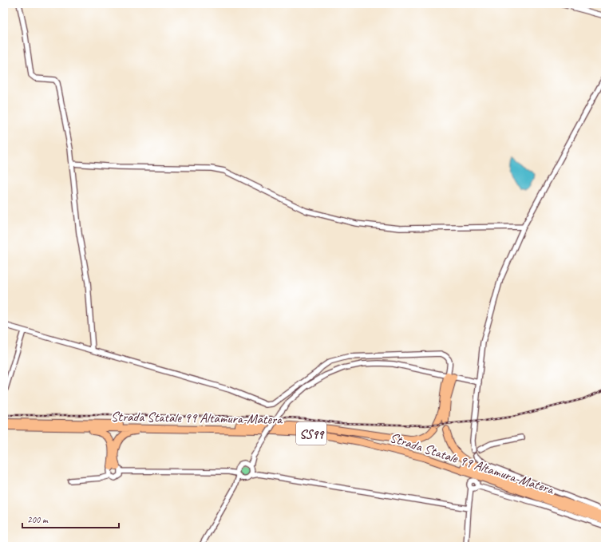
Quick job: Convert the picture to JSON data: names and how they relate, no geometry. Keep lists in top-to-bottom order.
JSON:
{
  "streets": {
    "highway": ["Strada Statale 99 Altamura-Matera", "SS99"]
  },
  "scale_bar": "200 m"
}
